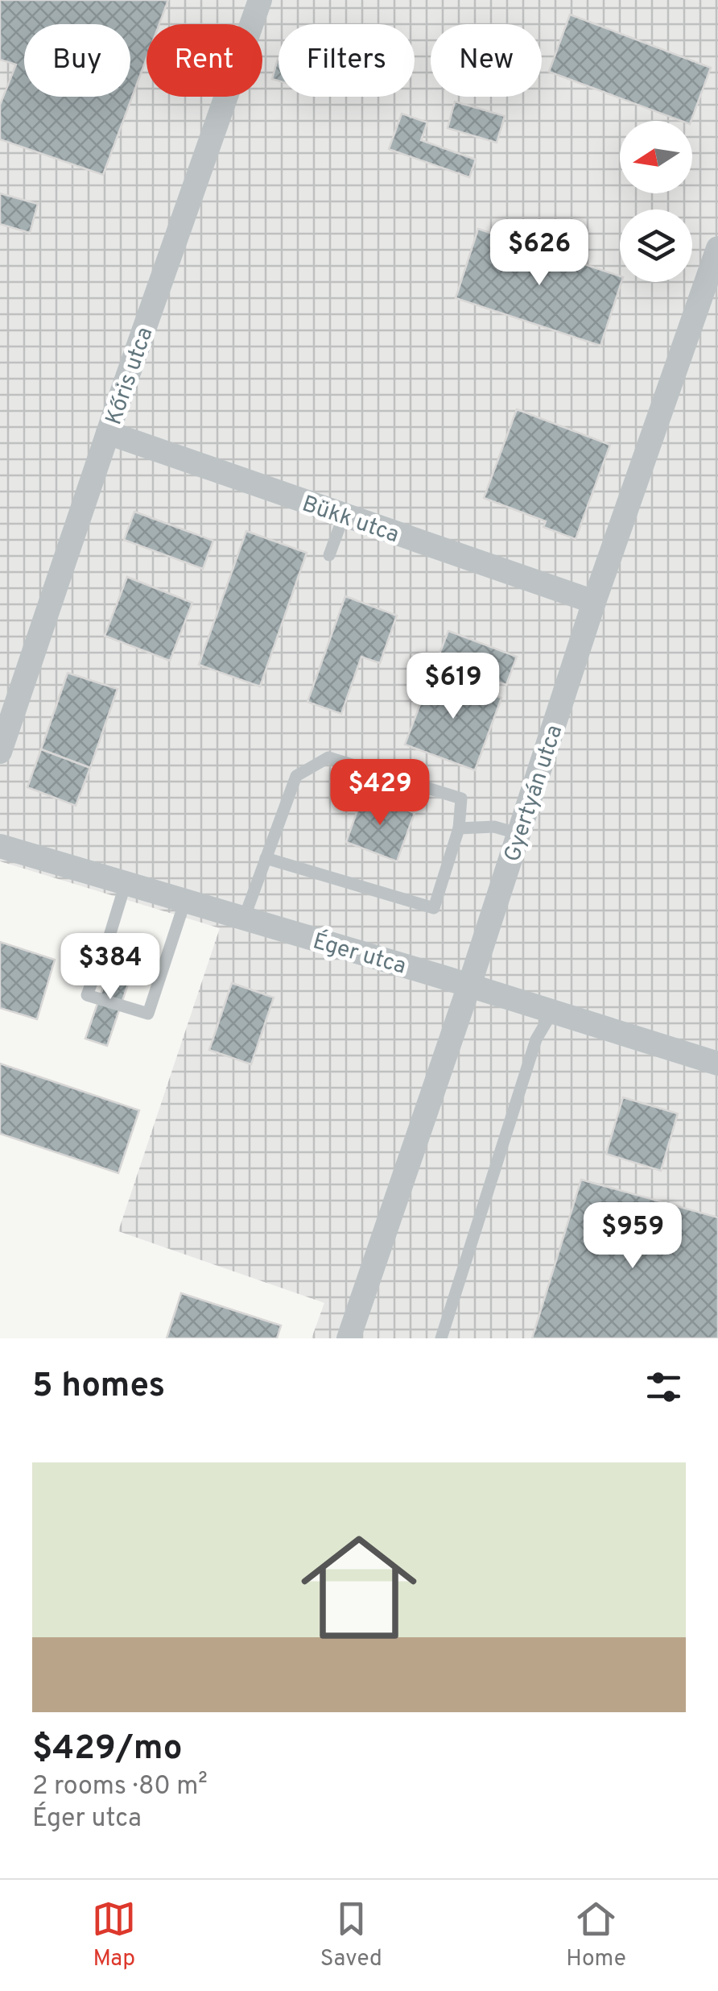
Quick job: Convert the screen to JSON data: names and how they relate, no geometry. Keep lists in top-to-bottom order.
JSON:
{
  "streets": {
    "street": [
      "Kőris utca",
      "Bükk utca",
      "Gyertyán utca",
      "Éger utca"
    ]
  },
  "crossings": [
    ["Kőris utca", "Bükk utca"],
    ["Bükk utca", "Gyertyán utca"],
    ["Gyertyán utca", "Éger utca"]
  ],
  "north": "left",
  "page": {
    "chip": [
      "Buy",
      "Rent",
      "Filters",
      "New"
    ],
    "price": [
      "$626",
      "$619",
      "$429",
      "$384",
      "$959"
    ],
    "heading": "5 homes",
    "list": [
      {
        "name": "$429/mo",
        "note": "2 rooms · 80 m² · Éger utca"
      }
    ],
    "tabs": ["Map", "Saved", "Home"]
  }
}
